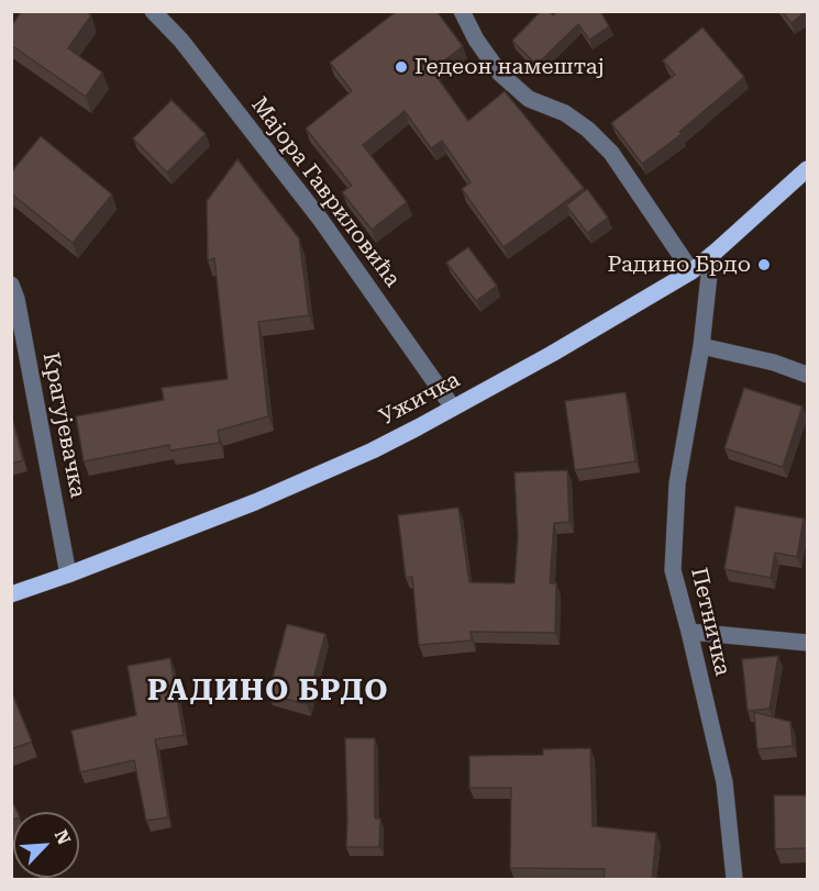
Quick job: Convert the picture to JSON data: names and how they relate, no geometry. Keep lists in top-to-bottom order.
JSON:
{
  "streets": {
    "main road": ["Ужичка"],
    "street": ["Мајора Гавриловића", "Крагујевачка", "Петничка"]
  },
  "crossings": [
    ["Мајора Гавриловића", "Ужичка"],
    ["Ужичка", "Крагујевачка"],
    ["Ужичка", "Петничка"]
  ],
  "districts": ["РАДИНО БРДО"],
  "places": ["Гедеон намештај", "Радино Брдо"],
  "north": "top right"
}
